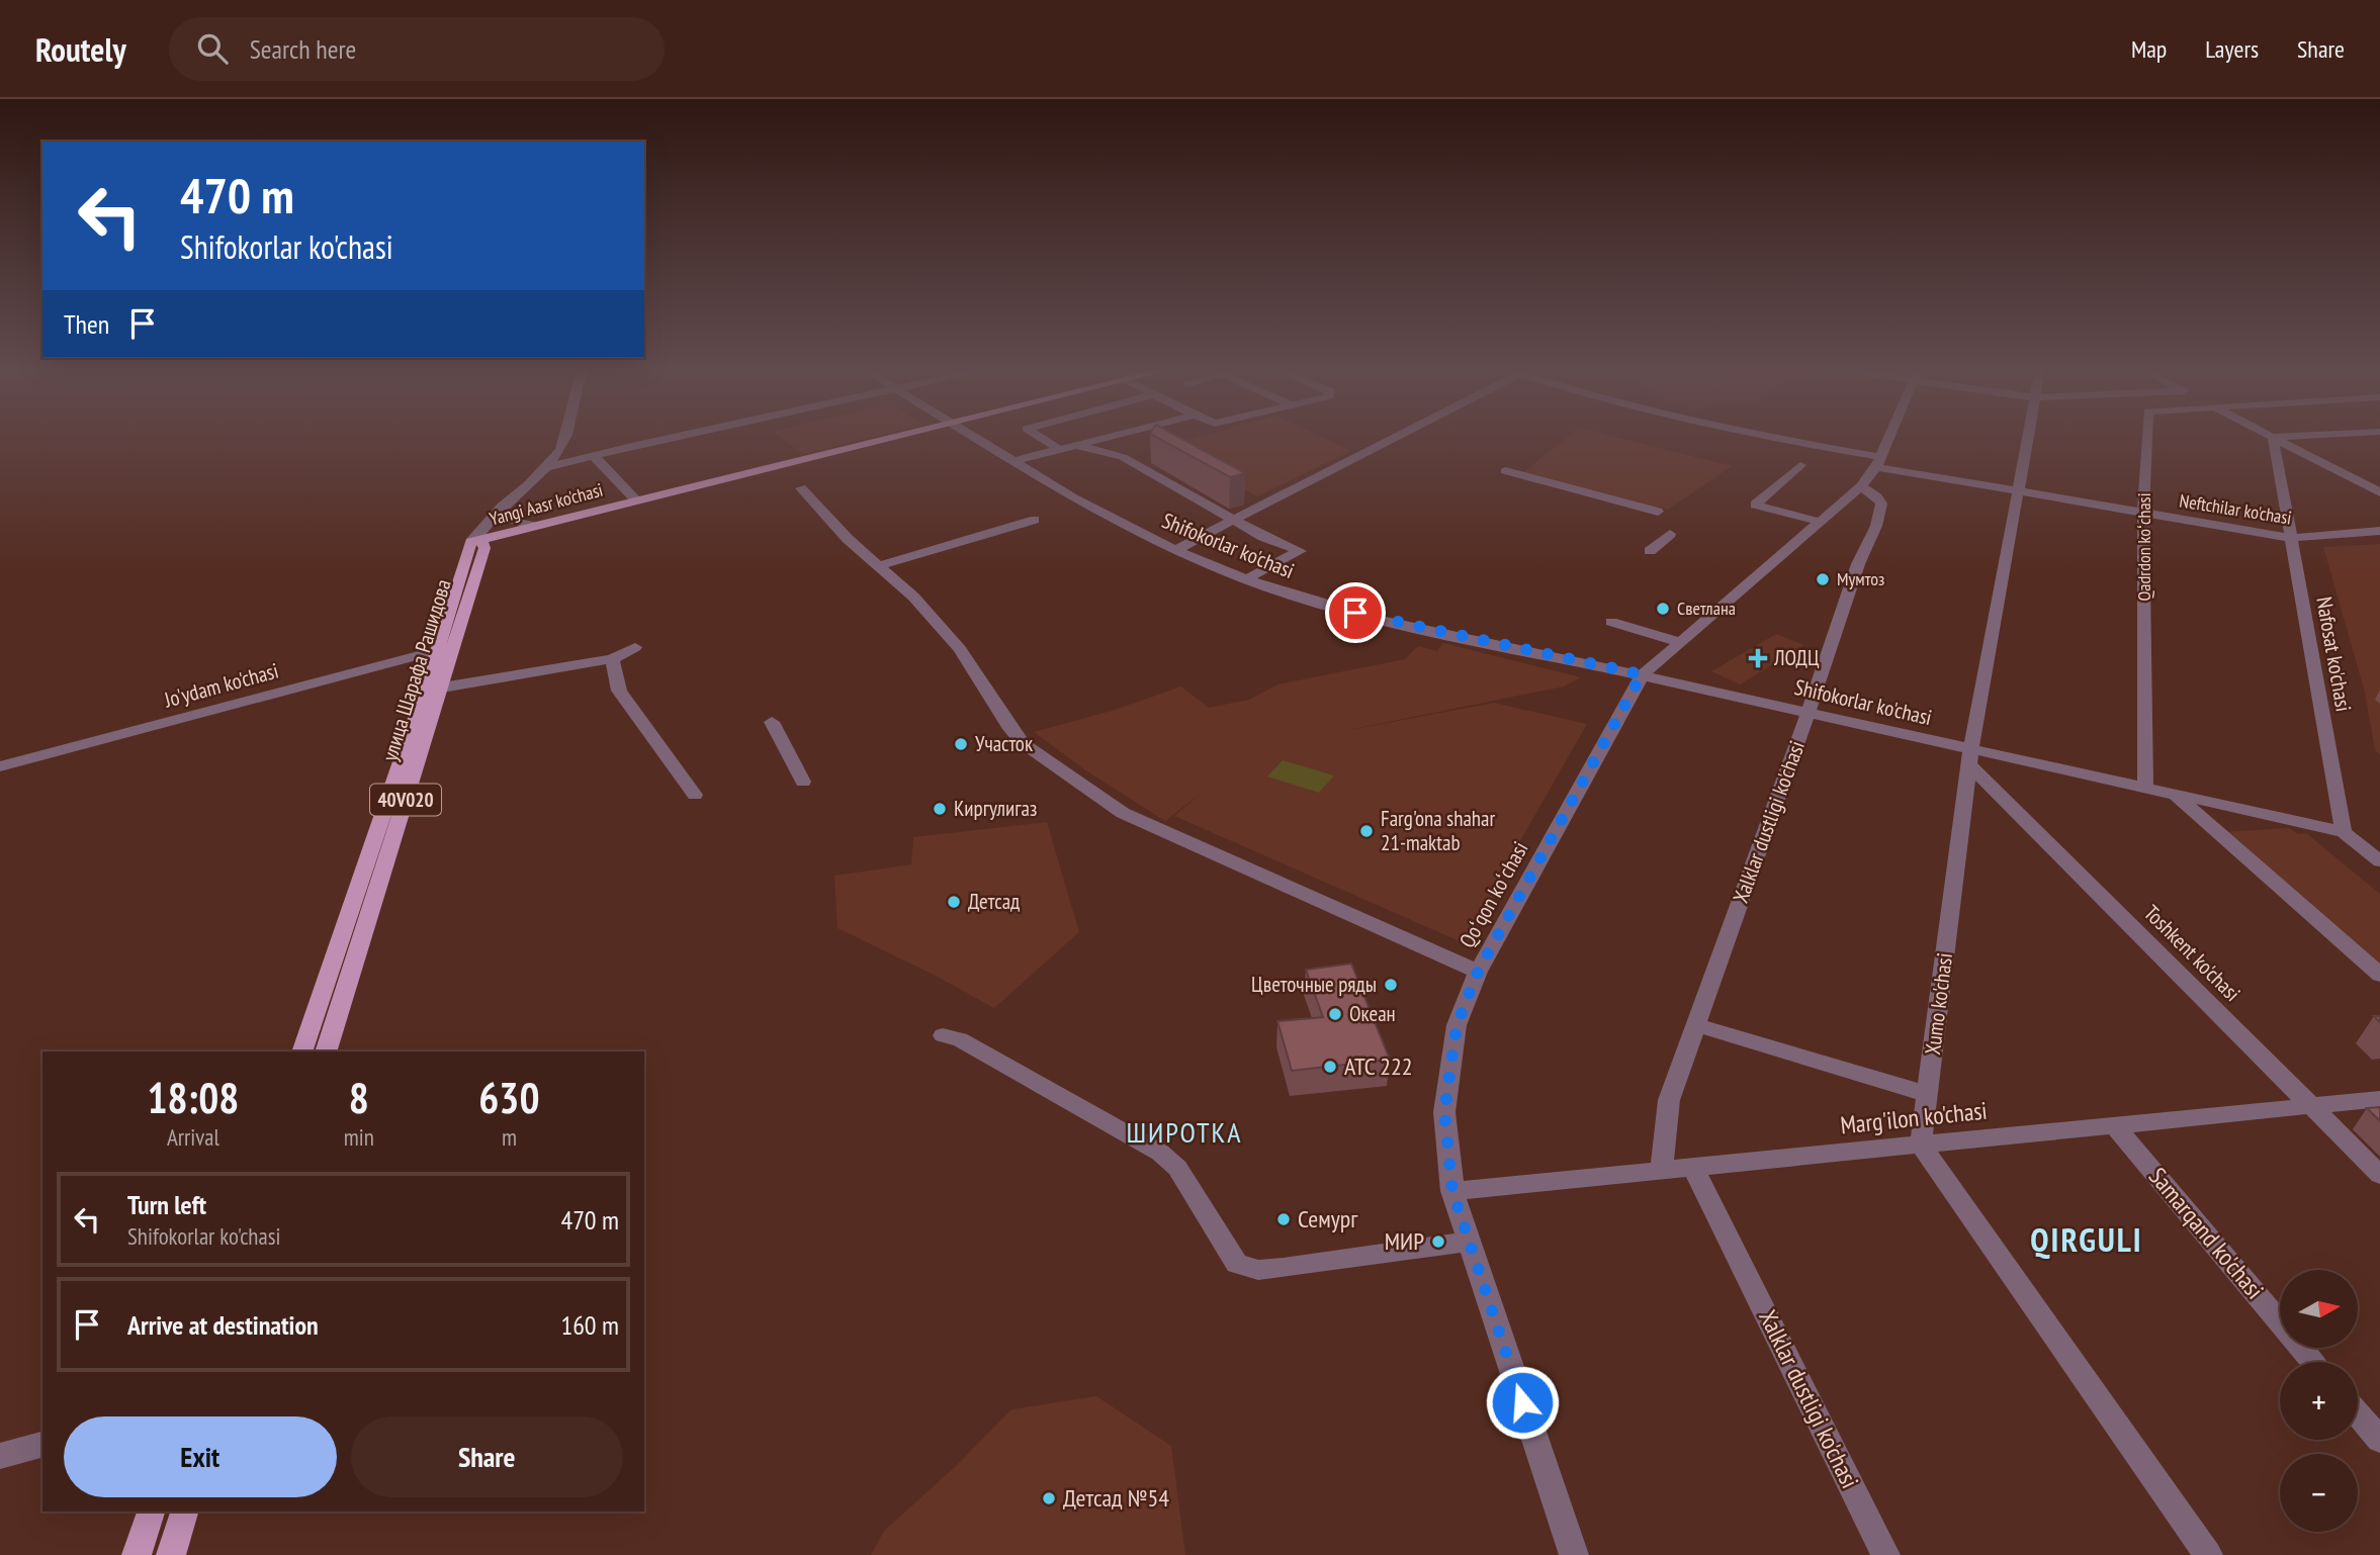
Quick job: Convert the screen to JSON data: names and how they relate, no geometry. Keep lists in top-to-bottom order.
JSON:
{
  "streets": {
    "main road": ["Yangi Aasr ko'chasi", "улица Шарафа Рашидова", "40V020"],
    "street": [
      "Neftchilar ko'chasi",
      "Shifokorlar ko'chasi",
      "Qadrdon koʻchasi",
      "Nafosat ko'chasi",
      "Jo'ydam ko'chasi",
      "Xalklar dustligi ko'chasi",
      "Qoʻqon koʻchasi",
      "Toshkent ko'chasi",
      "Xumo ko'chasi",
      "Marg'ilon ko'chasi",
      "Samarqand ko'chasi"
    ]
  },
  "crossings": [
    ["Neftchilar ko'chasi", "Qadrdon koʻchasi"],
    ["Neftchilar ko'chasi", "Nafosat ko'chasi"],
    ["Neftchilar ko'chasi", "Qoʻqon koʻchasi"],
    ["Neftchilar ko'chasi", "Xumo ko'chasi"],
    ["Shifokorlar ko'chasi", "Qadrdon koʻchasi"],
    ["Shifokorlar ko'chasi", "Nafosat ko'chasi"],
    ["Shifokorlar ko'chasi", "Xalklar dustligi ko'chasi"],
    ["Shifokorlar ko'chasi", "Qoʻqon koʻchasi"],
    ["Shifokorlar ko'chasi", "Toshkent ko'chasi"],
    ["Shifokorlar ko'chasi", "Xumo ko'chasi"],
    ["улица Шарафа Рашидова", "Jo'ydam ko'chasi"],
    ["Xalklar dustligi ko'chasi", "Qoʻqon koʻchasi"],
    ["Xalklar dustligi ko'chasi", "Marg'ilon ko'chasi"],
    ["Qoʻqon koʻchasi", "Marg'ilon ko'chasi"],
    ["Toshkent ko'chasi", "Xumo ko'chasi"],
    ["Toshkent ko'chasi", "Marg'ilon ko'chasi"],
    ["Xumo ko'chasi", "Marg'ilon ko'chasi"],
    ["Marg'ilon ko'chasi", "Samarqand ko'chasi"]
  ],
  "districts": ["ШИРОТКА", "QIRGULI"],
  "places": {
    "other": [
      "Mумтоз",
      "Светлана",
      "Участок",
      "Киргулигаз",
      "Farg'ona shahar 21-maktab",
      "Детсад",
      "Цветочные ряды",
      "Океан",
      "АТС 222",
      "Семург",
      "МИР",
      "Детсад №54"
    ],
    "health": ["ЛОДЦ"]
  },
  "north": "right",
  "page": {
    "header": "Routely",
    "search": "Search here",
    "nav": ["Map", "Layers", "Share"],
    "turn": ["470 m", "Shifokorlar ko'chasi"],
    "then": "Then",
    "eta": [
      "18:08",
      "Arrival",
      "8",
      "min",
      "630",
      "m"
    ],
    "list": [
      {
        "name": "Turn left",
        "note": "Shifokorlar ko'chasi",
        "value": "470 m"
      },
      {
        "name": "Arrive at destination",
        "value": "160 m"
      }
    ],
    "map_buttons": ["+", "−"],
    "buttons": ["Exit", "Share"]
  }
}
